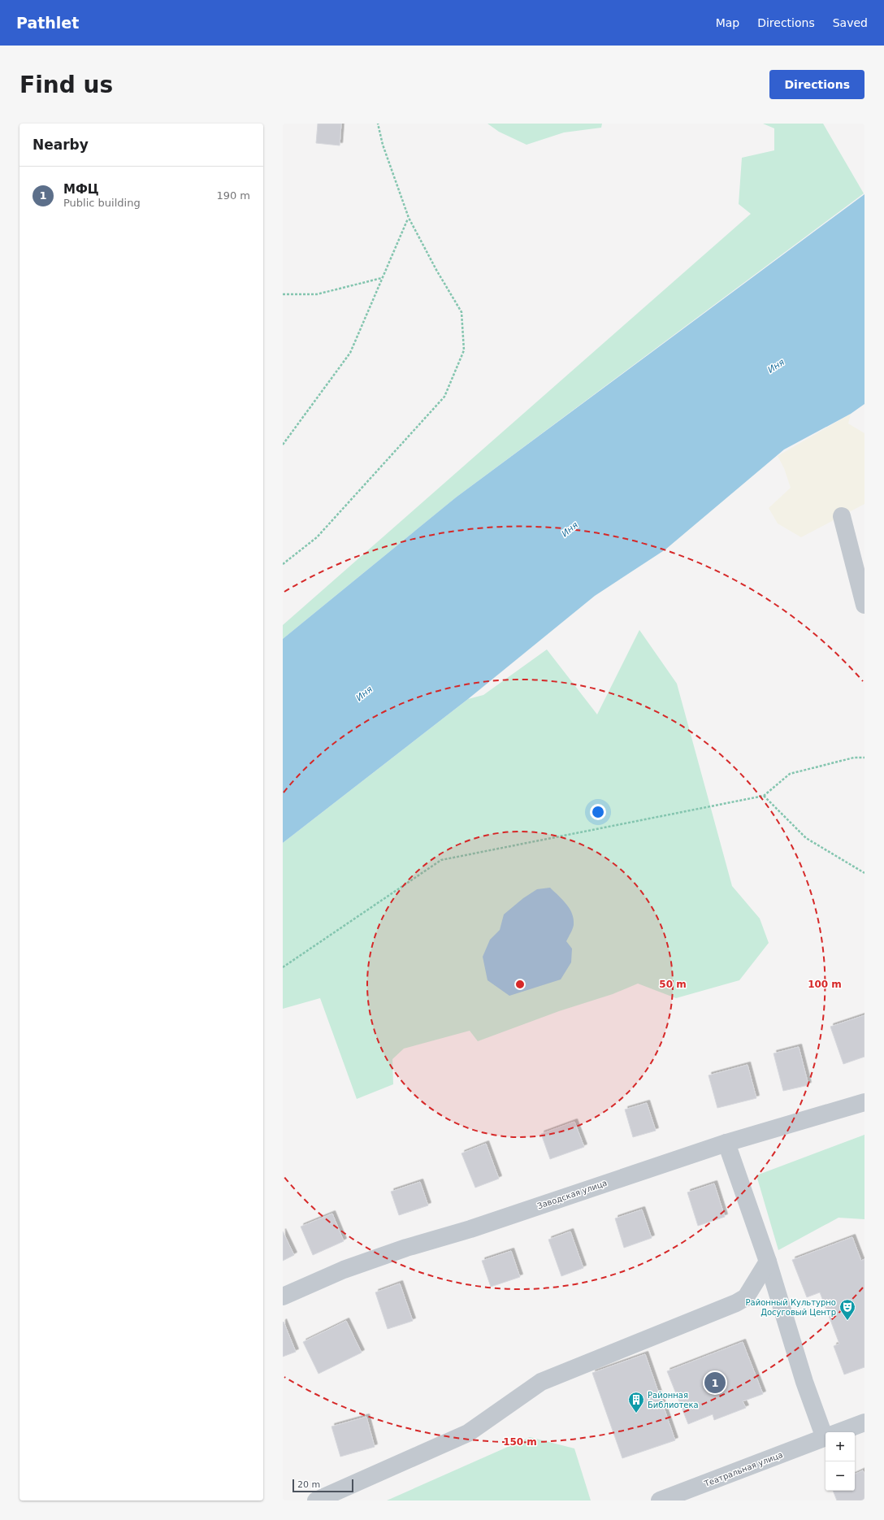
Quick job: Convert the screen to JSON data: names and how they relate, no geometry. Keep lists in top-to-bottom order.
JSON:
{
  "streets": {
    "street": ["Заводская улица", "Театральная улица"]
  },
  "water": ["Иня"],
  "places": {
    "theatre": ["Районный Культурно Досуговый Центр"],
    "building": ["Районная Библиотека"]
  },
  "scale_bar": "20 m",
  "page": {
    "header": "Pathlet",
    "nav": ["Map", "Directions", "Saved"],
    "buttons": "Directions",
    "title": "Find us",
    "heading": "Nearby",
    "list": [
      {
        "mark": "1",
        "name": "МФЦ",
        "note": "Public building",
        "value": "190 m"
      }
    ],
    "pins": "1",
    "map_buttons": ["+", "−"],
    "scale": "20 m"
  },
  "rings": ["50 m", "100 m", "150 m"]
}
